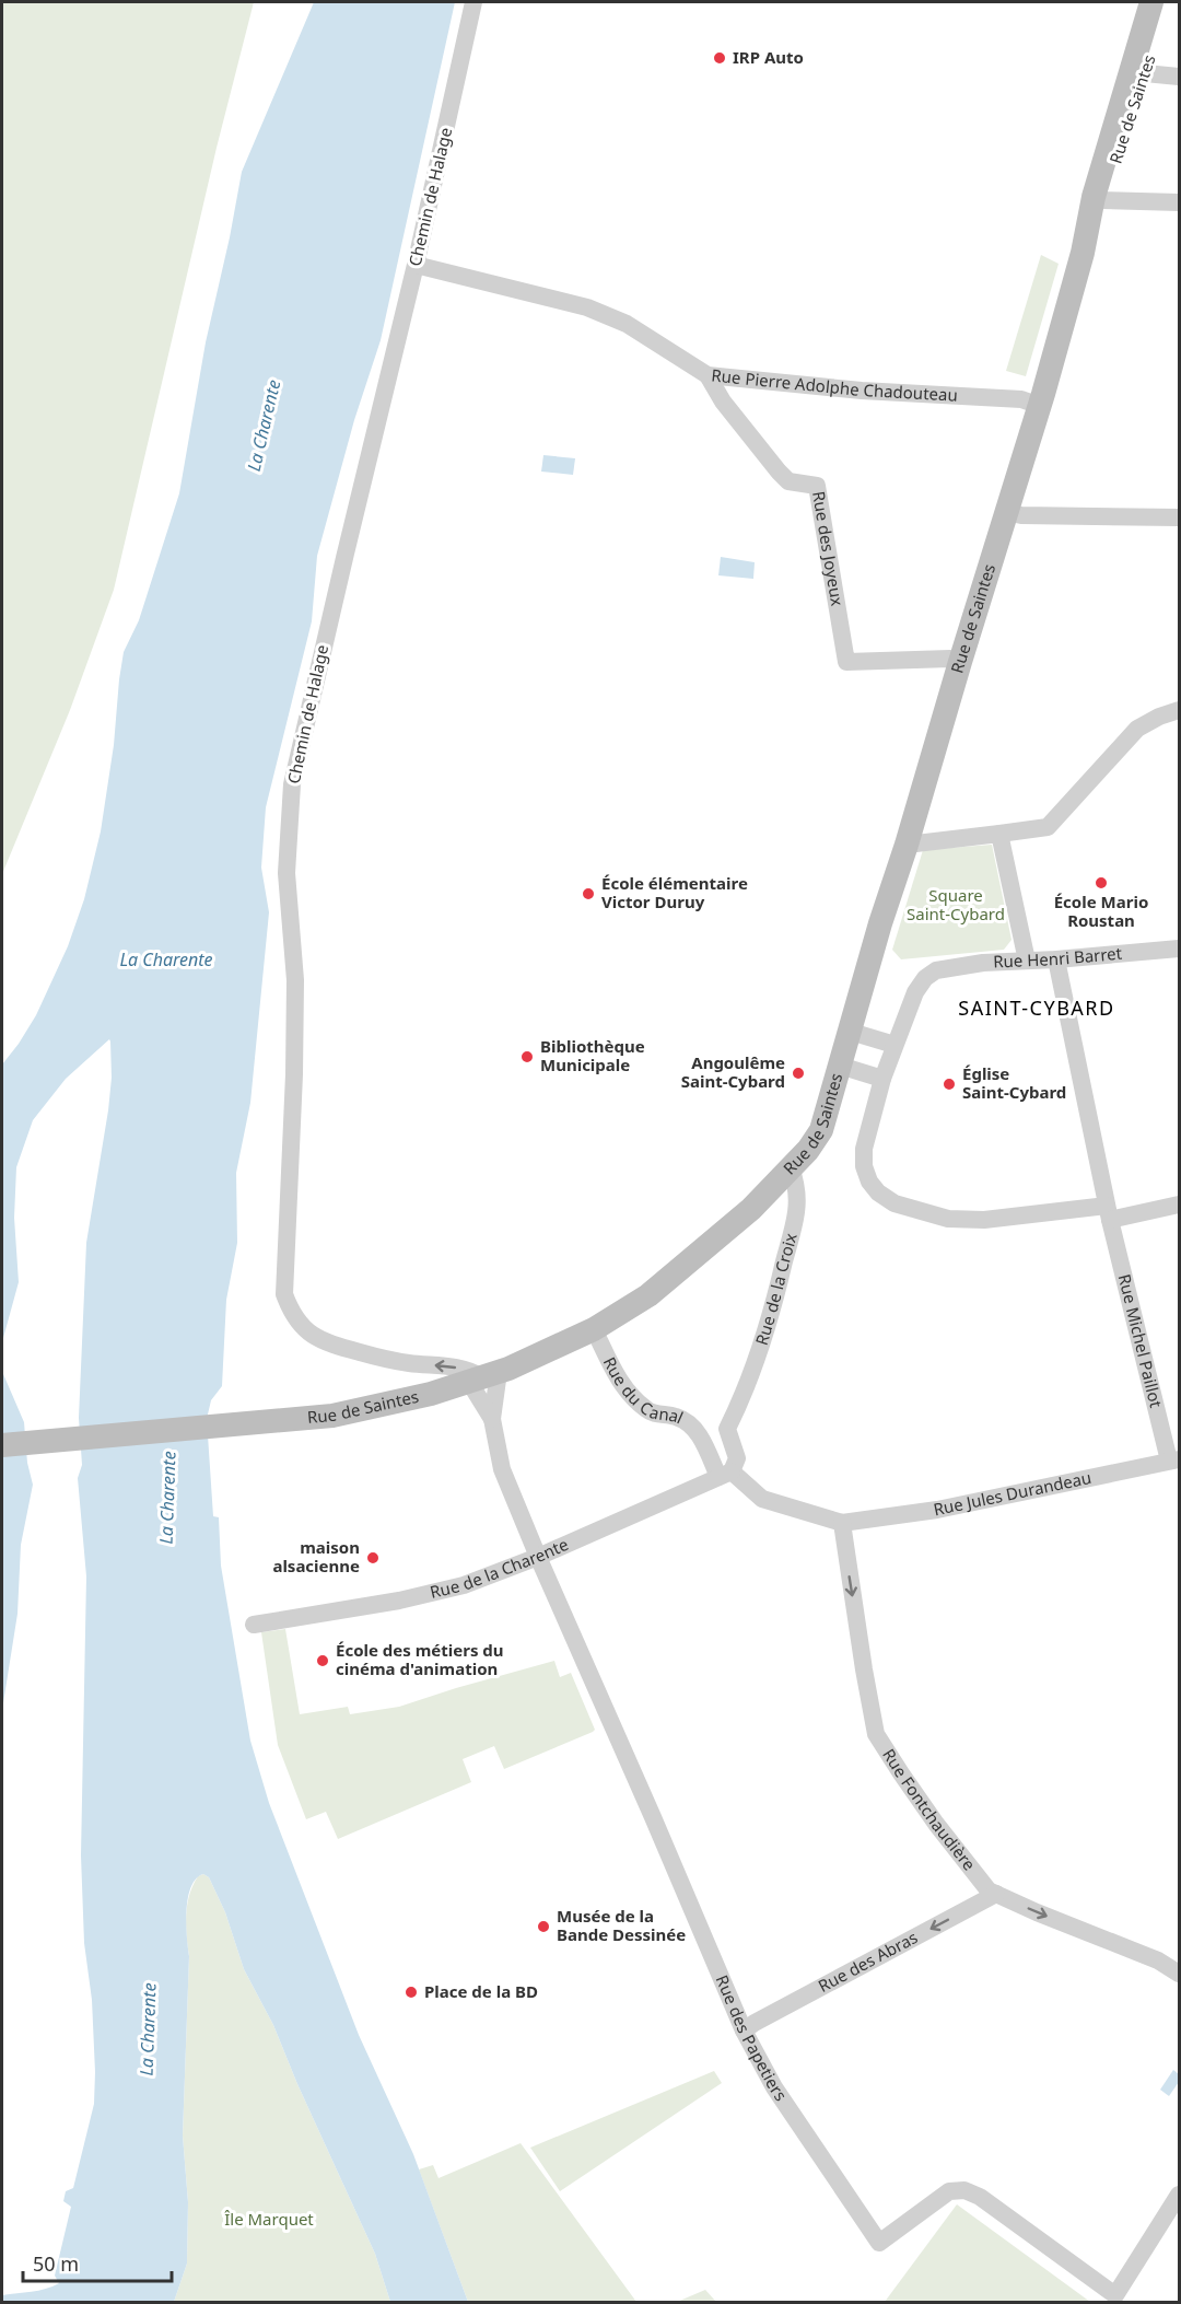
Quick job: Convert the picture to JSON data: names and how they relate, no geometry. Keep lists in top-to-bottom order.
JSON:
{
  "streets": {
    "main road": ["Rue de Saintes"],
    "street": [
      "Chemin de Halage",
      "Rue Pierre Adolphe Chadouteau",
      "Rue des Joyeux",
      "Rue Henri Barret",
      "Rue de la Croix",
      "Rue Michel Paillot",
      "Rue du Canal",
      "Rue Jules Durandeau",
      "Rue de la Charente",
      "Rue Fontchaudière",
      "Rue des Abras",
      "Rue des Papetiers"
    ]
  },
  "crossings": [
    ["Rue de Saintes", "Chemin de Halage"],
    ["Rue de Saintes", "Rue Pierre Adolphe Chadouteau"],
    ["Rue de Saintes", "Rue des Joyeux"],
    ["Rue de Saintes", "Rue de la Croix"],
    ["Rue de Saintes", "Rue du Canal"],
    ["Chemin de Halage", "Rue Pierre Adolphe Chadouteau"],
    ["Rue Pierre Adolphe Chadouteau", "Rue des Joyeux"],
    ["Rue Henri Barret", "Rue Michel Paillot"],
    ["Rue Michel Paillot", "Rue Jules Durandeau"],
    ["Rue du Canal", "Rue de la Charente"],
    ["Rue Jules Durandeau", "Rue Fontchaudière"],
    ["Rue de la Charente", "Rue des Papetiers"],
    ["Rue Fontchaudière", "Rue des Abras"],
    ["Rue des Abras", "Rue des Papetiers"]
  ],
  "one_way": ["Rue Fontchaudière", "Rue des Abras"],
  "districts": ["SAINT-CYBARD"],
  "water": ["La Charente"],
  "parks": ["Square Saint-Cybard", "Île Marquet"],
  "places": [
    "IRP Auto",
    "École Mario Roustan",
    "École élémentaire Victor Duruy",
    "Bibliothèque Municipale",
    "Angoulême Saint-Cybard",
    "Église Saint-Cybard",
    "maison alsacienne",
    "École des métiers du cinéma d'animation",
    "Musée de la Bande Dessinée",
    "Place de la BD"
  ],
  "scale_bar": "50 m"
}
